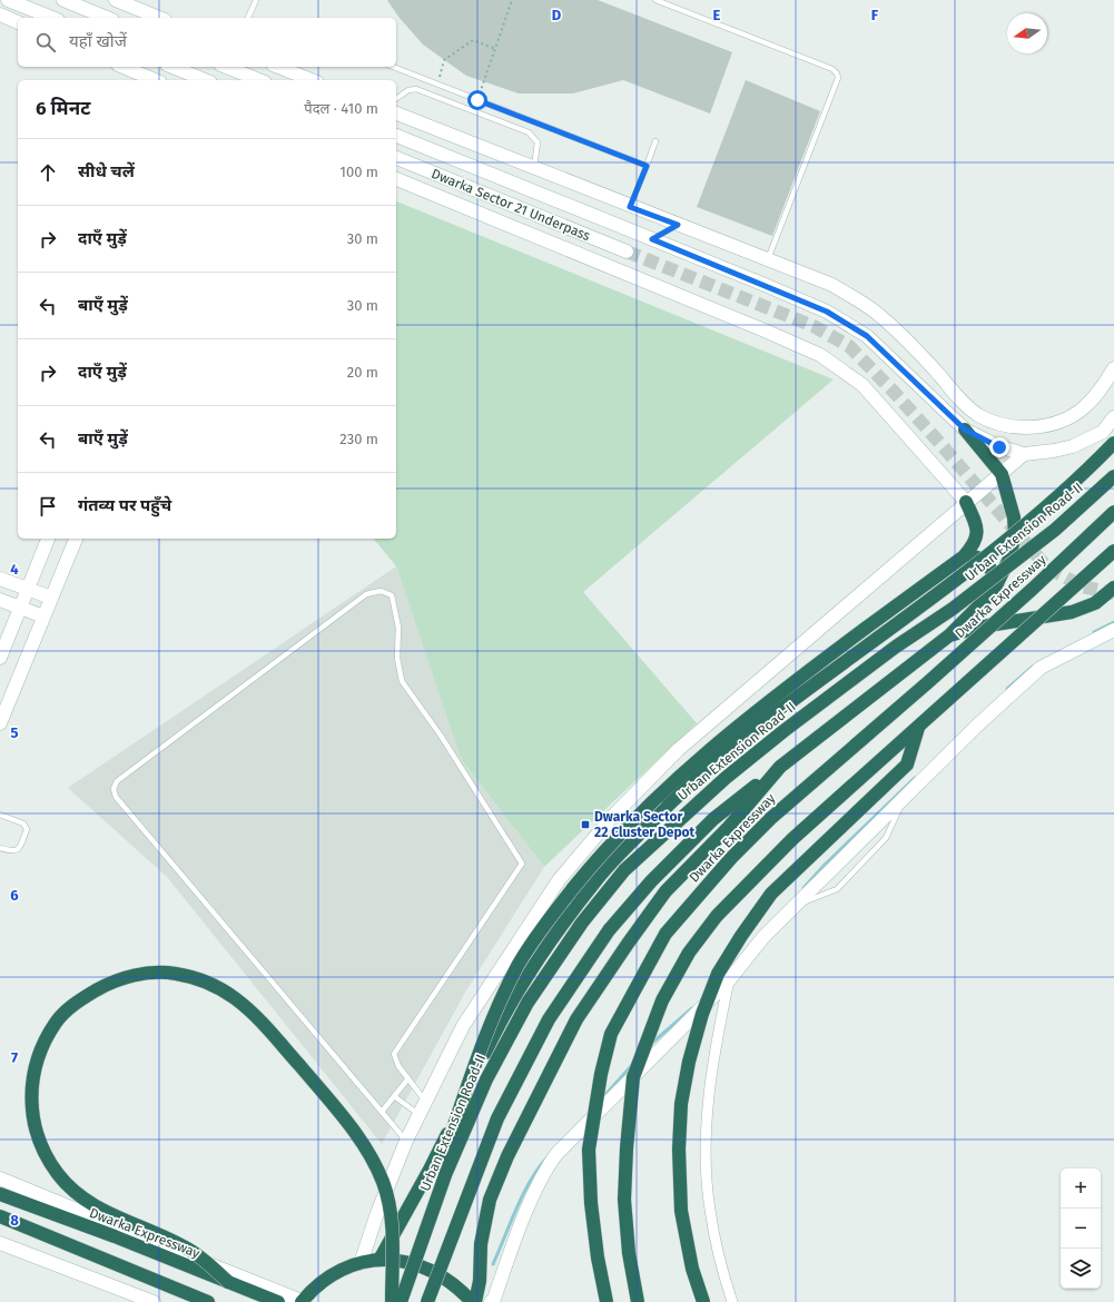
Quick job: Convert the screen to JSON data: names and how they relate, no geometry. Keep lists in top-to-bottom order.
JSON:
{
  "streets": {
    "highway": ["Urban Extension Road-II", "Dwarka Expressway"],
    "street": ["Dwarka Sector 21 Underpass"]
  },
  "places": {
    "transit": ["Dwarka Sector 22 Cluster Depot"]
  },
  "north": "left",
  "page": {
    "search": "यहाँ खोजें",
    "heading": ["6 मिनट", "पैदल · 410 m"],
    "list": [
      ["सीधे चलें", "100 m"],
      ["दाएँ मुड़ें", "30 m"],
      ["बाएँ मुड़ें", "30 m"],
      ["दाएँ मुड़ें", "20 m"],
      ["बाएँ मुड़ें", "230 m"],
      "गंतव्य पर पहुँचे"
    ],
    "map_buttons": ["+", "−"]
  },
  "grid": {
    "columns": ["D", "E", "F"],
    "rows": [
      "4",
      "5",
      "6",
      "7",
      "8"
    ]
  }
}
